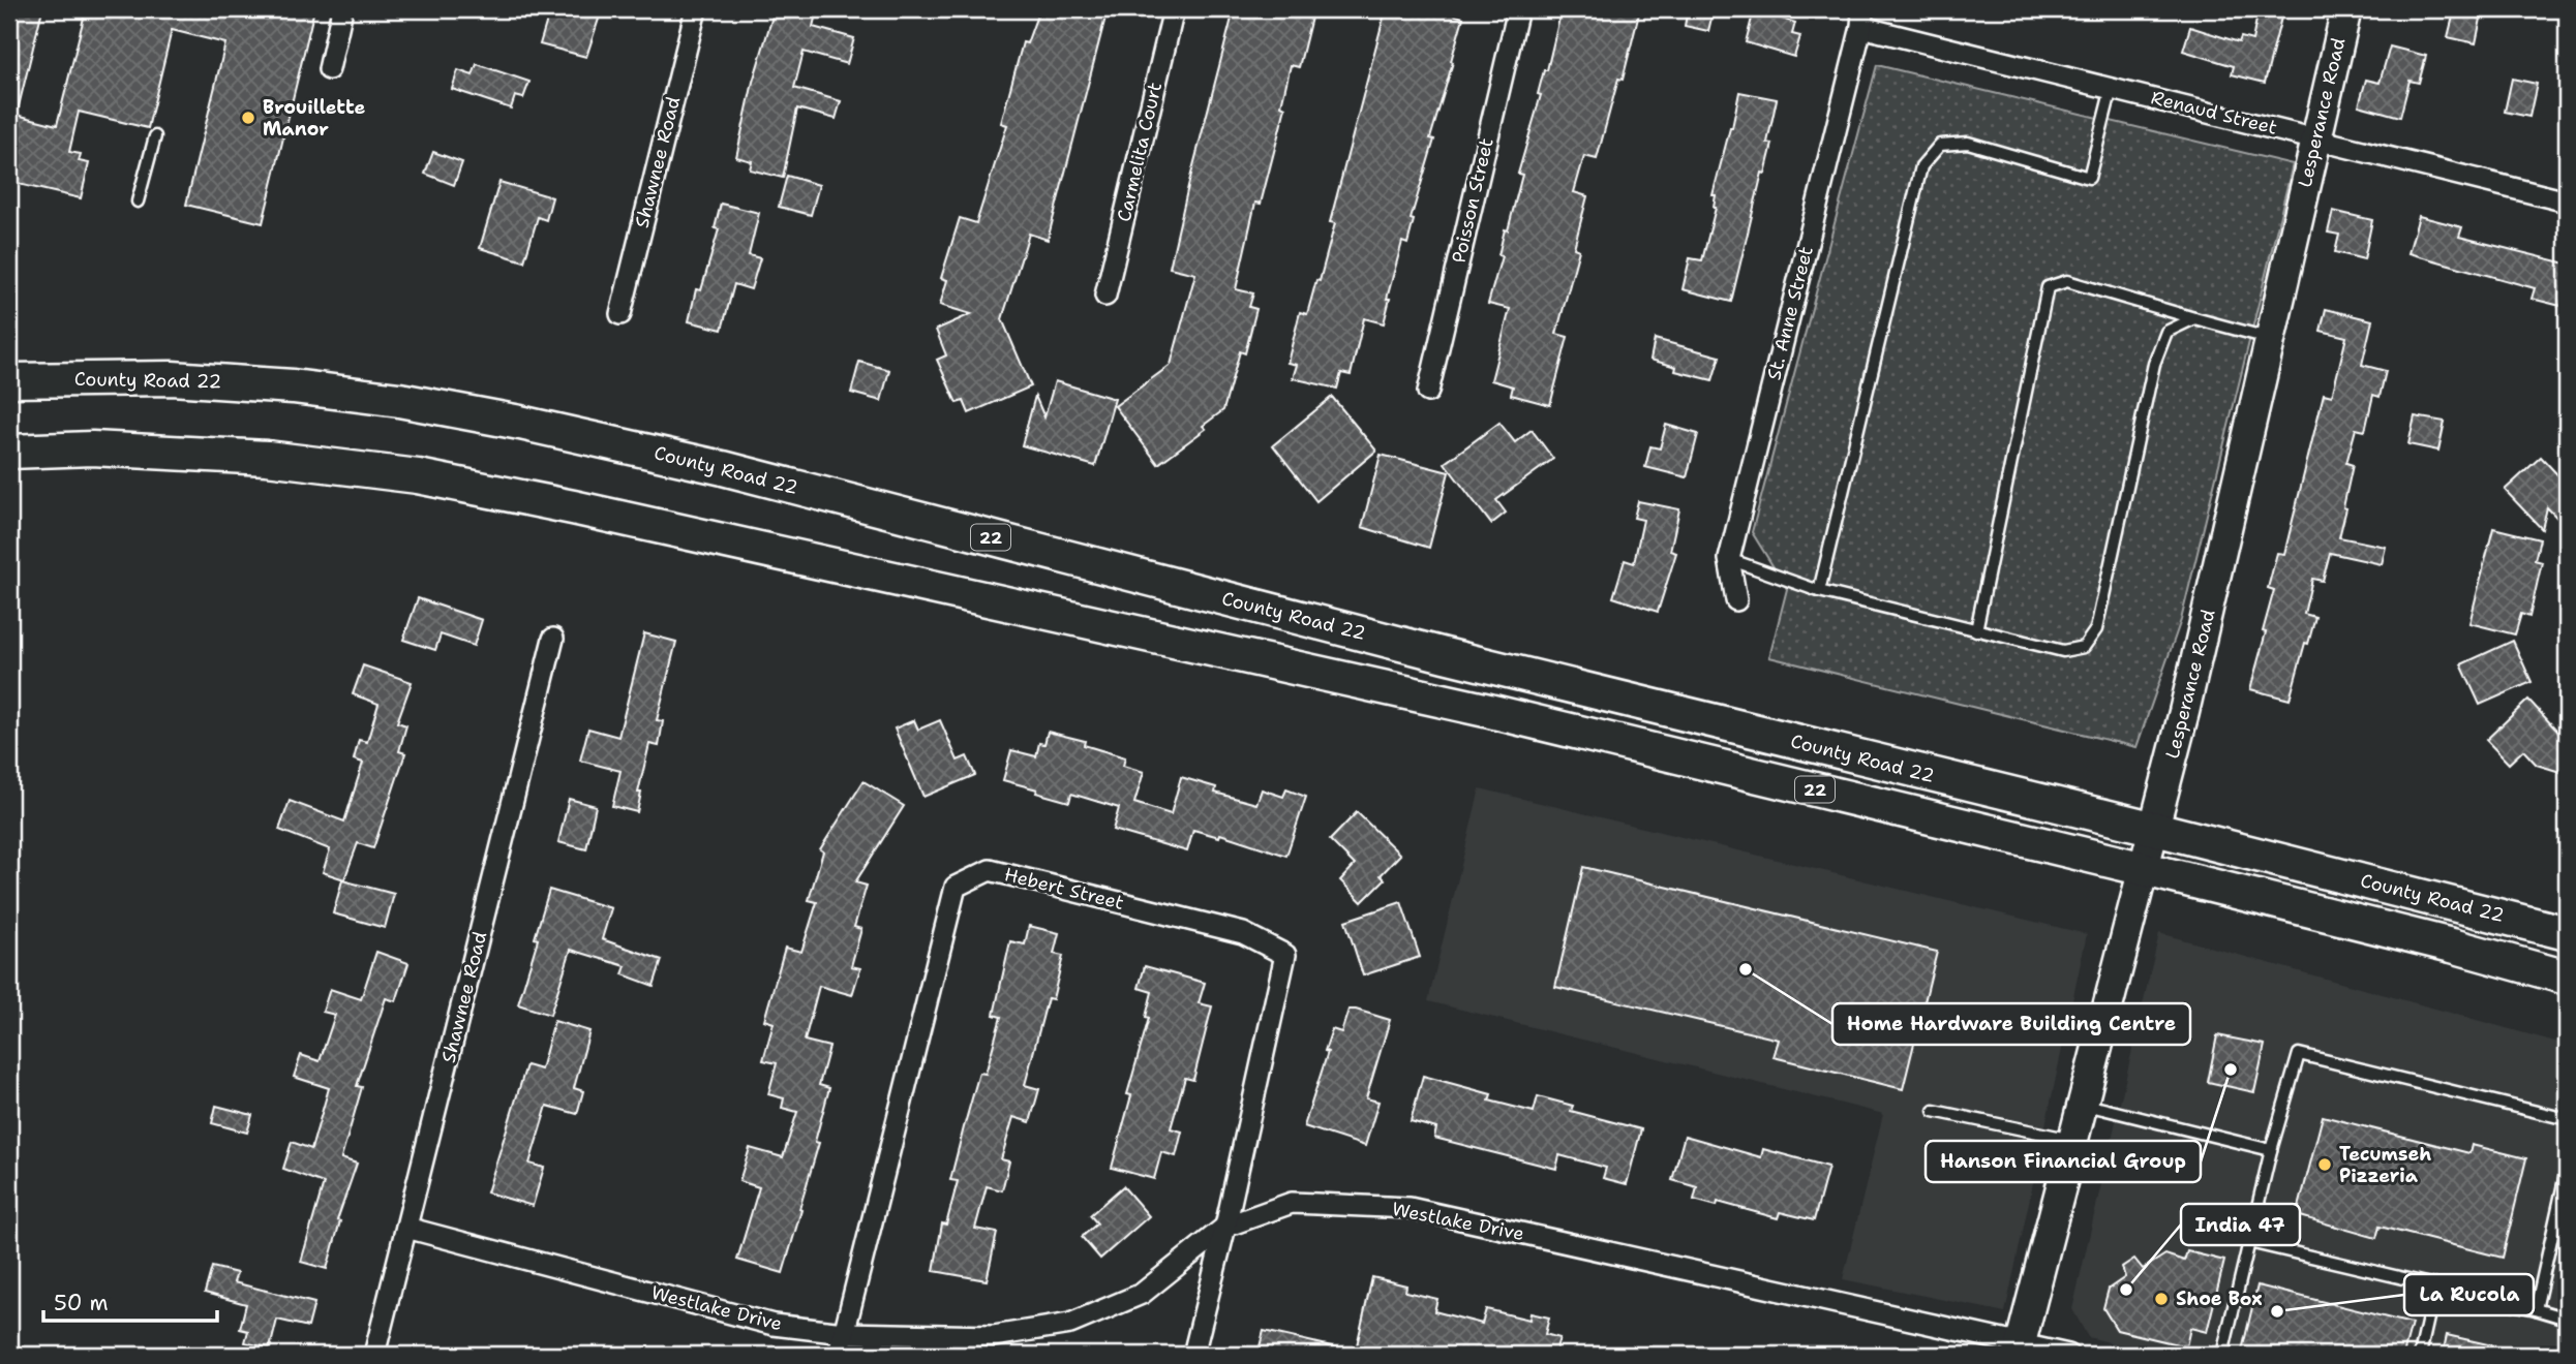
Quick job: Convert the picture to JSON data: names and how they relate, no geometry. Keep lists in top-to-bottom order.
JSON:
{
  "streets": {
    "main road": ["Lesperance Road", "County Road 22", "22"],
    "street": [
      "Renaud Street",
      "Carmelita Court",
      "Shawnee Road",
      "Poisson Street",
      "St. Anne Street",
      "Hebert Street",
      "Westlake Drive"
    ]
  },
  "crossings": [
    ["Renaud Street", "Lesperance Road"],
    ["Renaud Street", "St. Anne Street"],
    ["Lesperance Road", "County Road 22"],
    ["Lesperance Road", "22"],
    ["Lesperance Road", "Westlake Drive"],
    ["Shawnee Road", "Westlake Drive"],
    ["Hebert Street", "Westlake Drive"]
  ],
  "places": [
    "Brouillette Manor",
    "Home Hardware Building Centre",
    "Hanson Financial Group",
    "Tecumseh Pizzeria",
    "India 47",
    "Shoe Box",
    "La Rucola"
  ],
  "scale_bar": "50 m"
}
